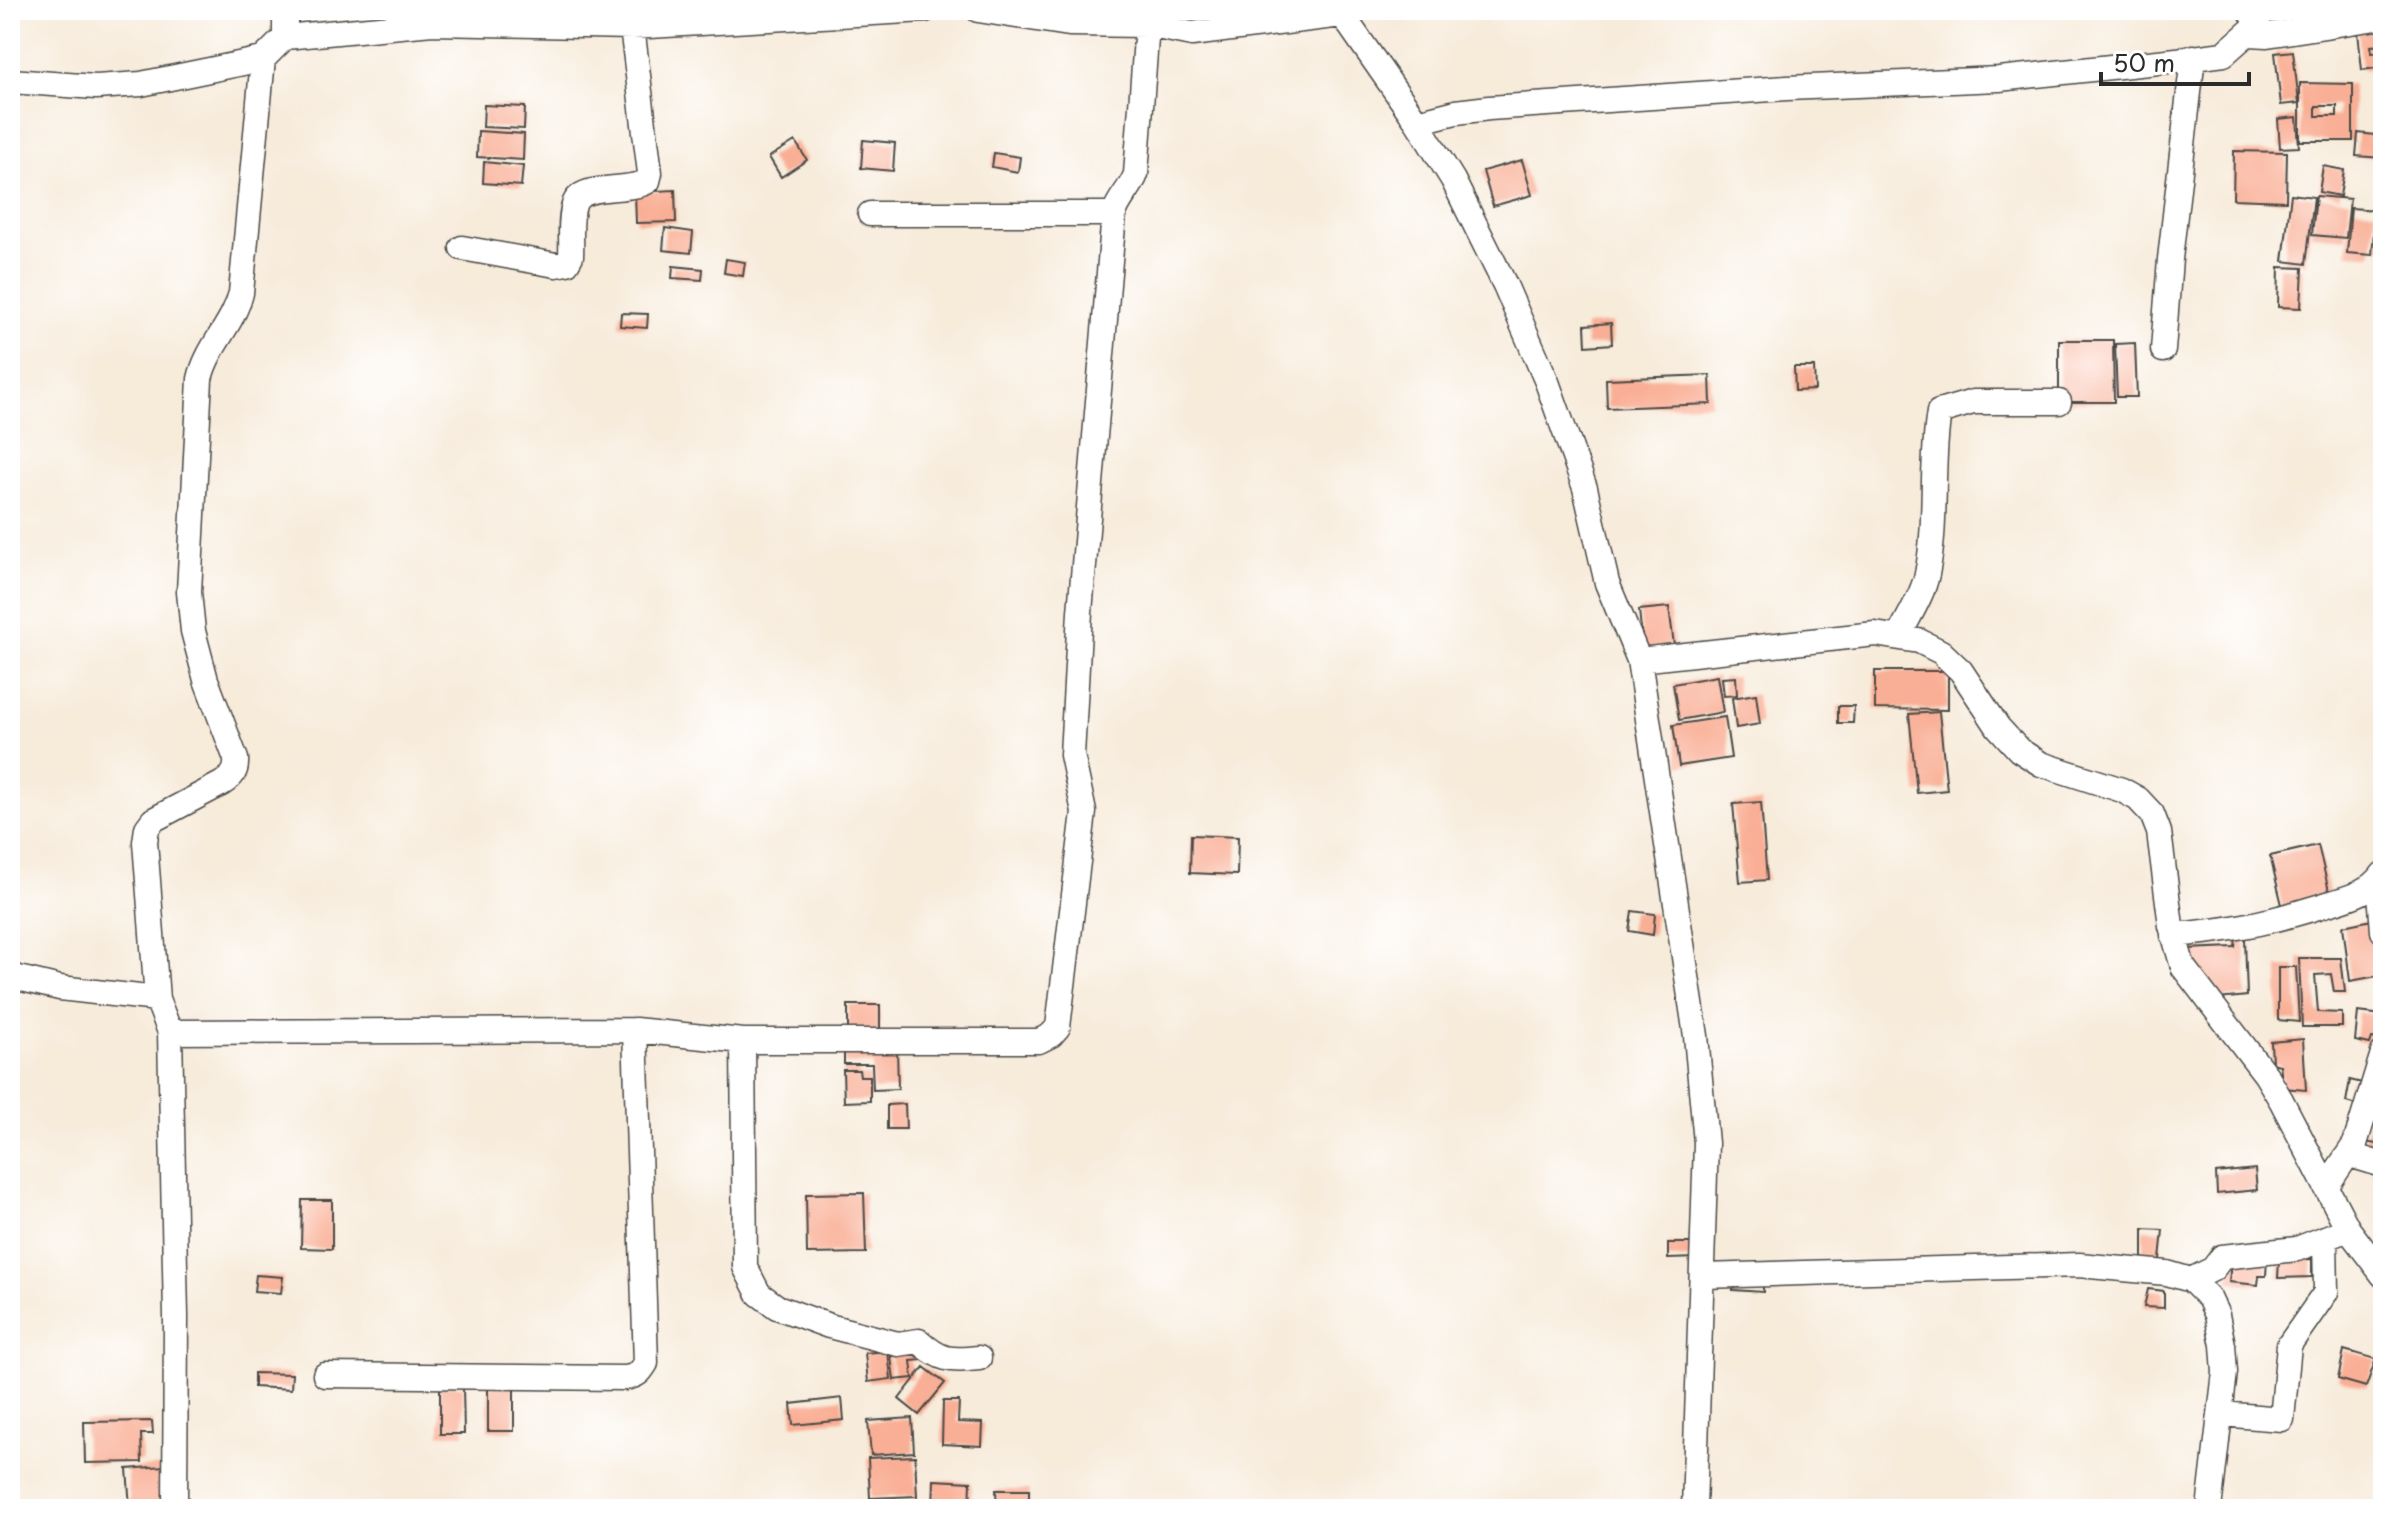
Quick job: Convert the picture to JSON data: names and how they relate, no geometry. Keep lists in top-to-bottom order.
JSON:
{
  "scale_bar": "50 m"
}
